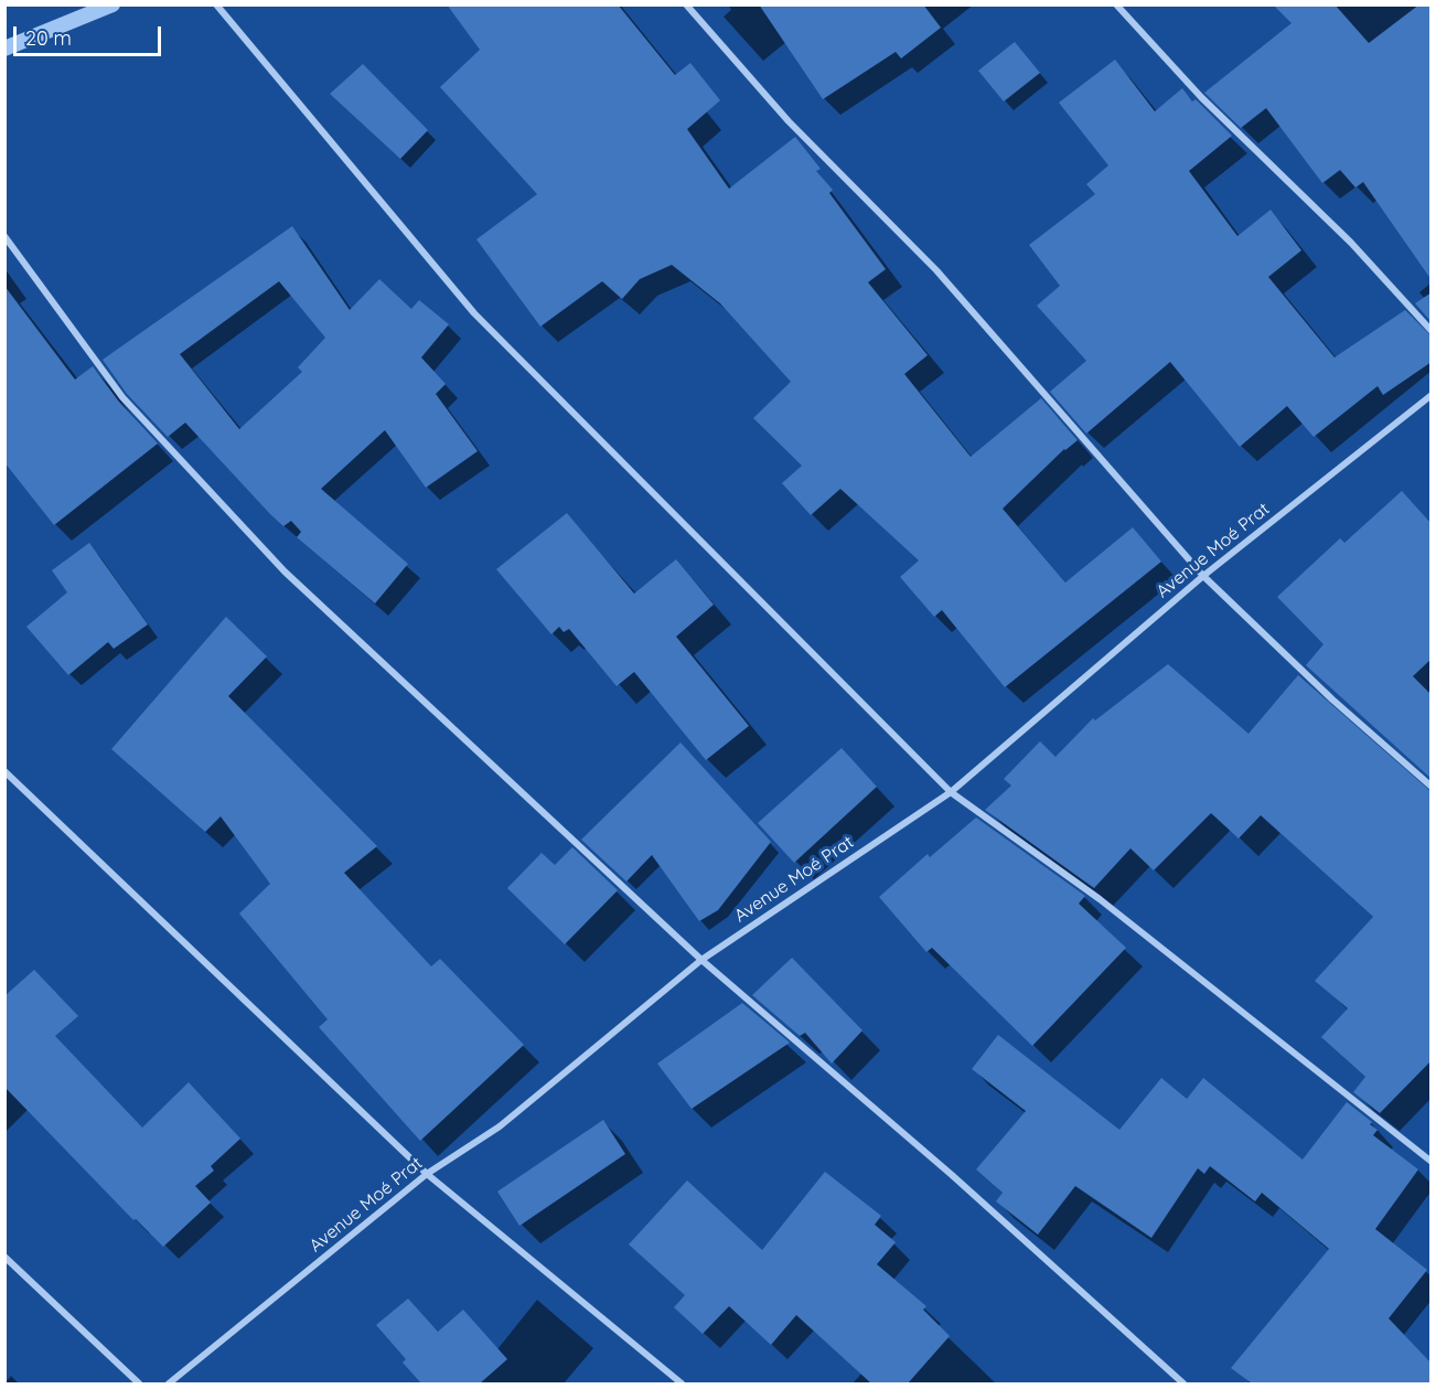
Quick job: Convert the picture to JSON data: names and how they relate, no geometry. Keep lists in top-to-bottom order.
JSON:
{
  "streets": {
    "street": ["Avenue Moé Prat"]
  },
  "scale_bar": "20 m"
}
